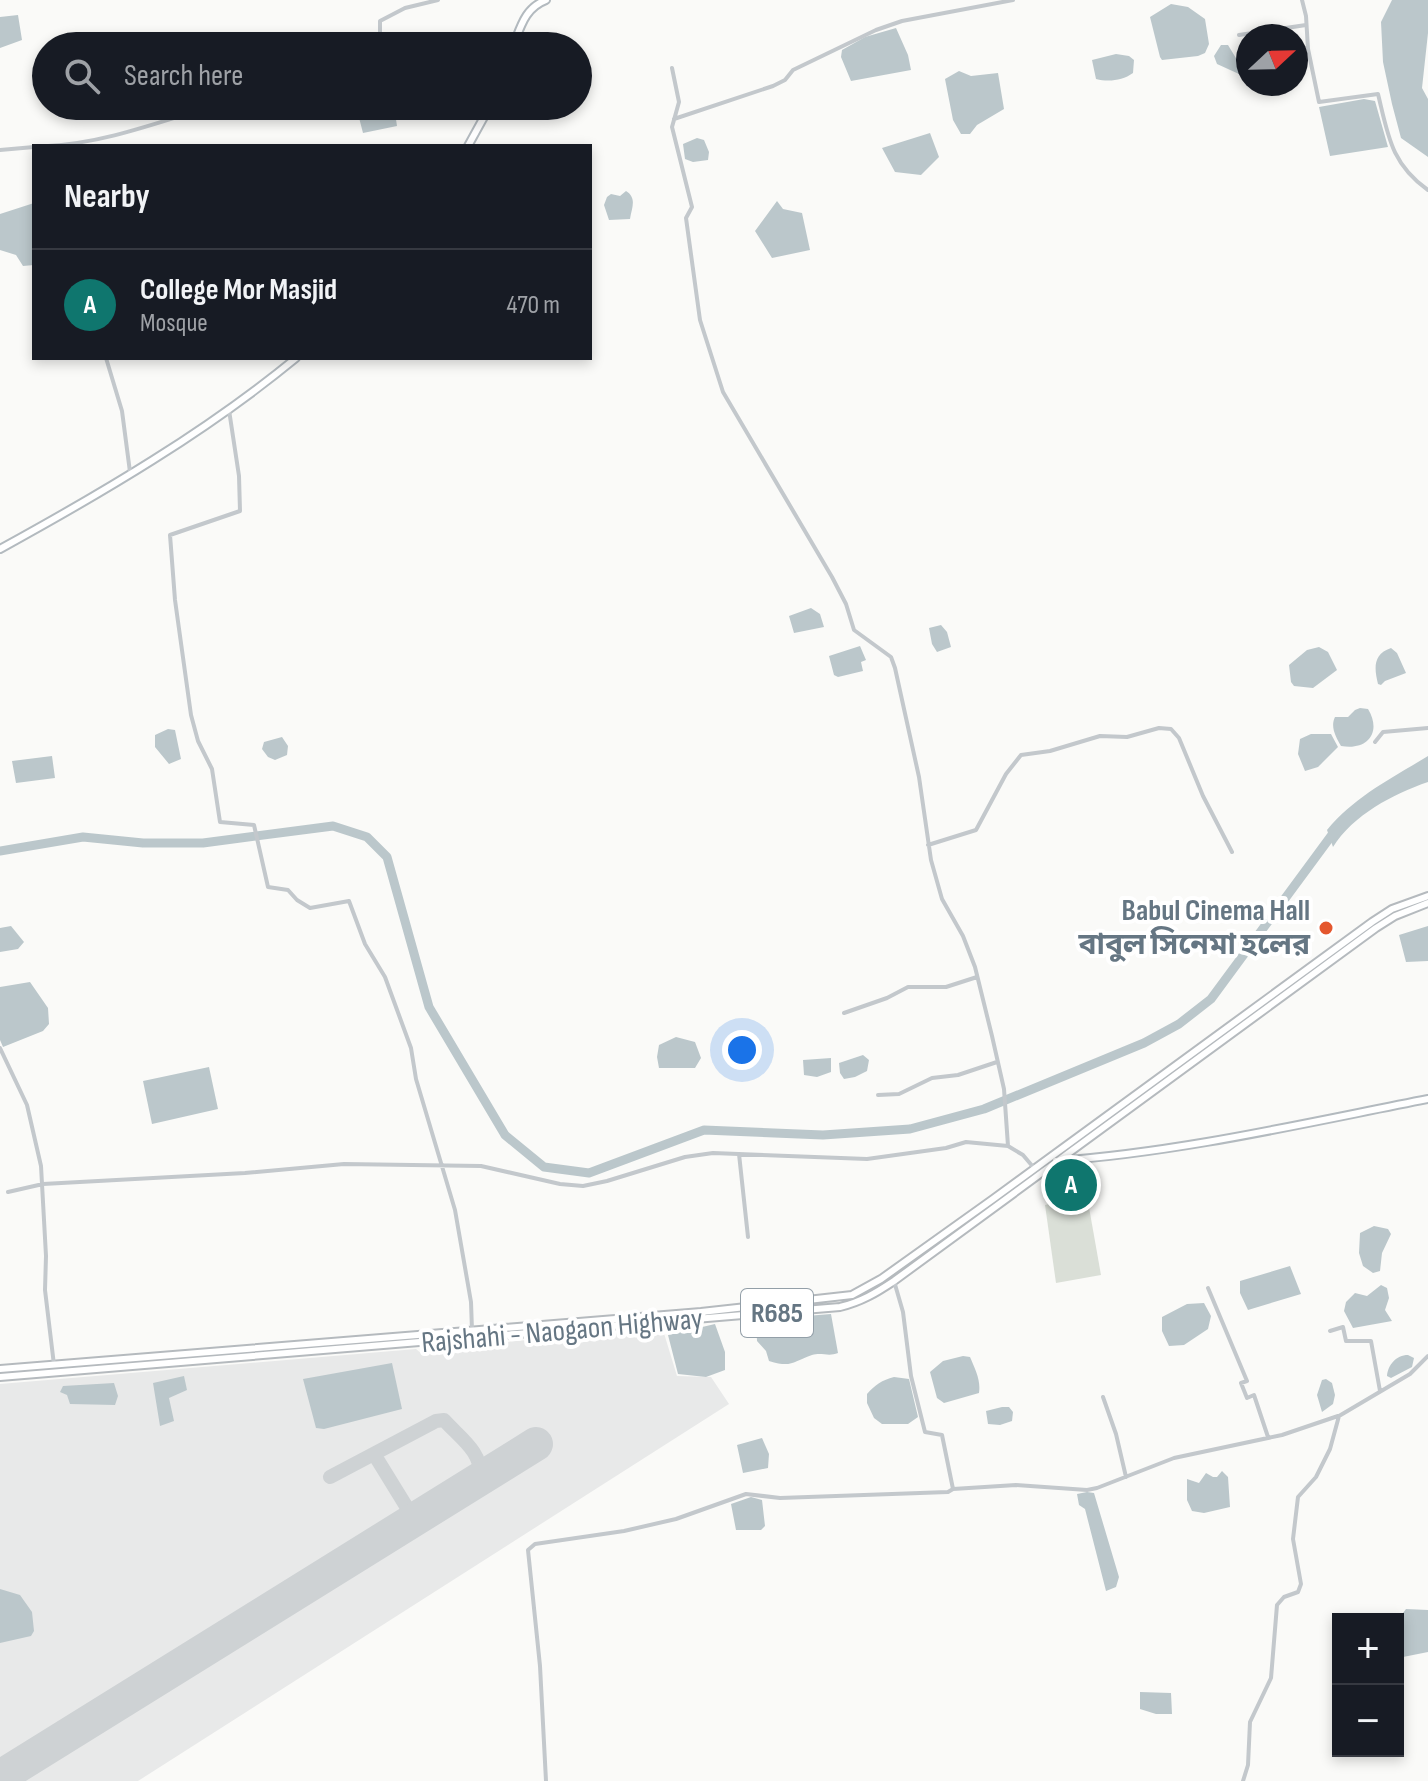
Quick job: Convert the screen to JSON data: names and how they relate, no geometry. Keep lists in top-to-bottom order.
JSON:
{
  "streets": {
    "main road": ["R685", "Rajshahi - Naogaon Highway"]
  },
  "places": ["Babul Cinema Hall বাবুল সিনেমা হলের"],
  "north": "right",
  "page": {
    "search": "Search here",
    "heading": "Nearby",
    "list": [
      {
        "mark": "A",
        "name": "College Mor Masjid",
        "note": "Mosque",
        "value": "470 m"
      }
    ],
    "pins": "A",
    "map_buttons": ["+", "−"]
  }
}
